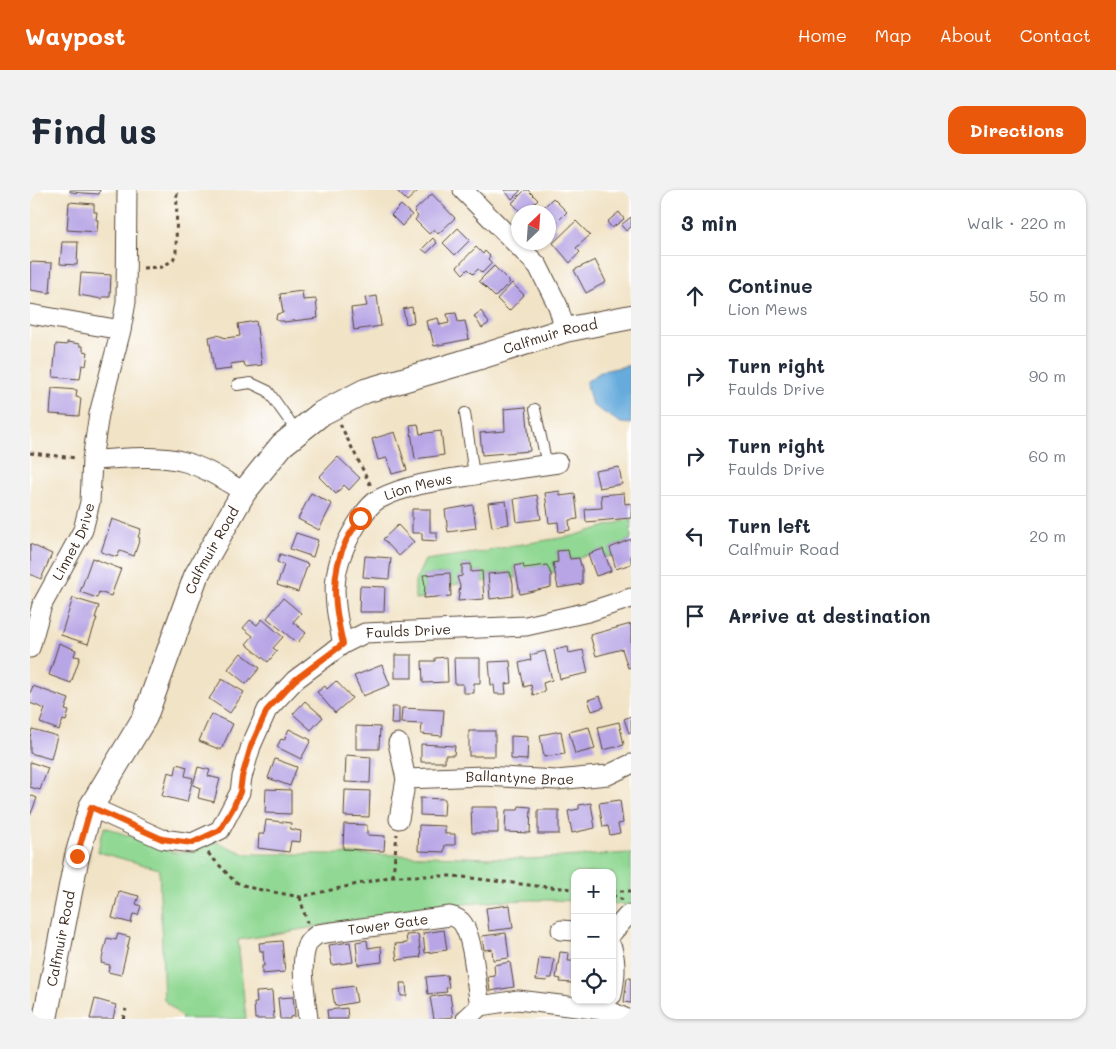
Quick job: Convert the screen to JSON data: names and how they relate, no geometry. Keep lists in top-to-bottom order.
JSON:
{
  "streets": {
    "street": [
      "Calfmuir Road",
      "Lion Mews",
      "Linnet Drive",
      "Faulds Drive",
      "Ballantyne Brae",
      "Tower Gate"
    ]
  },
  "crossings": [
    ["Calfmuir Road", "Faulds Drive"],
    ["Lion Mews", "Faulds Drive"]
  ],
  "north": "top right",
  "page": {
    "header": "Waypost",
    "nav": [
      "Home",
      "Map",
      "About",
      "Contact"
    ],
    "buttons": "Directions",
    "title": "Find us",
    "heading": ["3 min", "Walk · 220 m"],
    "list": [
      ["Continue", "Lion Mews", "50 m"],
      ["Turn right", "Faulds Drive", "90 m"],
      ["Turn right", "Faulds Drive", "60 m"],
      ["Turn left", "Calfmuir Road", "20 m"],
      "Arrive at destination"
    ],
    "map_buttons": ["+", "−"]
  }
}
